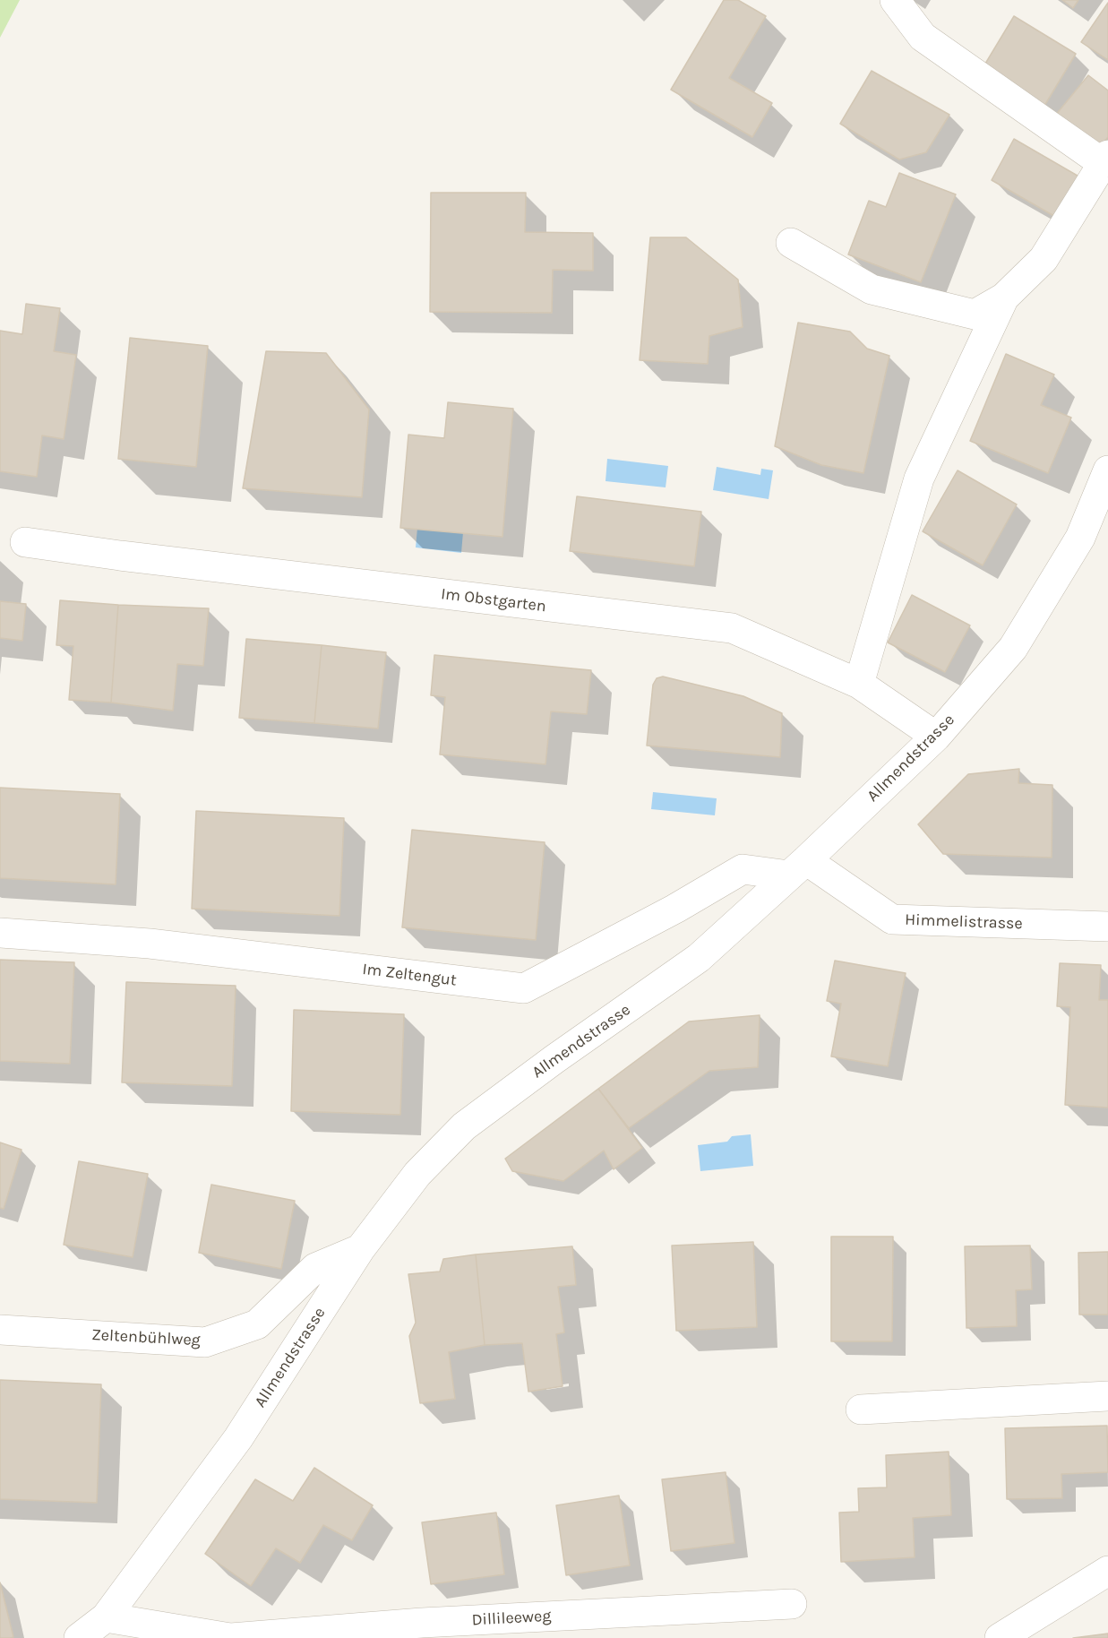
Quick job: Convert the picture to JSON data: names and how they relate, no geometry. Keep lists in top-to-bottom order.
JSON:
{
  "streets": {
    "street": [
      "Im Obstgarten",
      "Allmendstrasse",
      "Himmelistrasse",
      "Im Zeltengut",
      "Zeltenbühlweg",
      "Dillileeweg"
    ]
  },
  "crossings": [
    ["Im Obstgarten", "Allmendstrasse"],
    ["Allmendstrasse", "Himmelistrasse"],
    ["Allmendstrasse", "Im Zeltengut"],
    ["Allmendstrasse", "Zeltenbühlweg"],
    ["Allmendstrasse", "Dillileeweg"],
    ["Himmelistrasse", "Im Zeltengut"]
  ]
}
